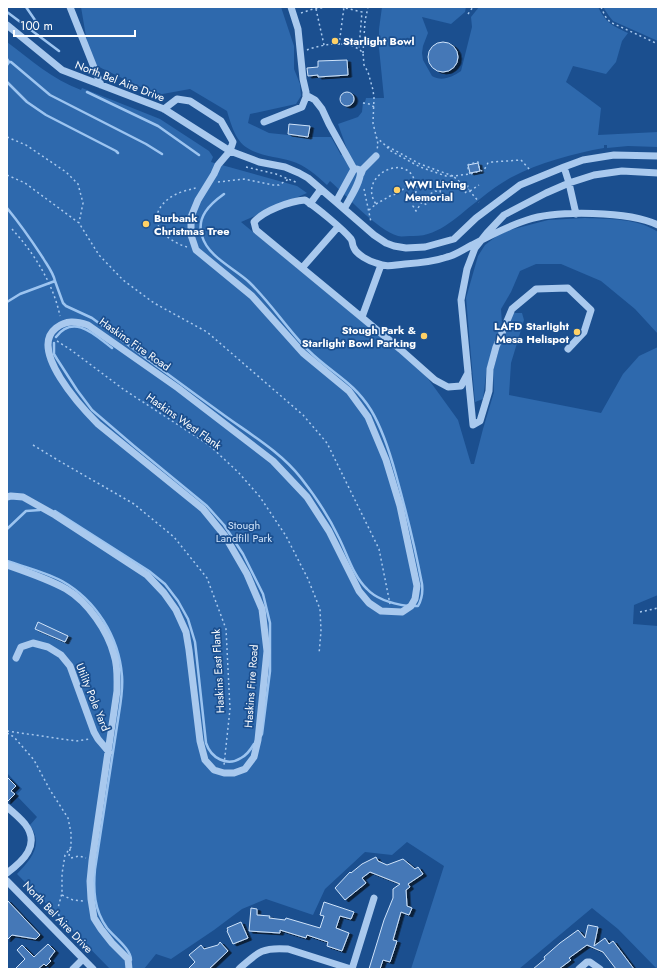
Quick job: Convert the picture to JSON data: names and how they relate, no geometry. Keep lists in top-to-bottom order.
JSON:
{
  "streets": {
    "street": ["North Bel Aire Drive", "Haskins Fire Road", "Utility Pole Yard"],
    "path": ["Haskins West Flank", "Haskins East Flank"]
  },
  "crossings": [
    ["Haskins Fire Road", "Haskins West Flank"],
    ["Haskins Fire Road", "Haskins East Flank"]
  ],
  "parks": ["Stough Landfill Park"],
  "places": [
    "Starlight Bowl",
    "WWI Living Memorial",
    "Burbank Christmas Tree",
    "LAFD Starlight Mesa Helispot",
    "Stough Park & Starlight Bowl Parking"
  ],
  "scale_bar": "100 m"
}
